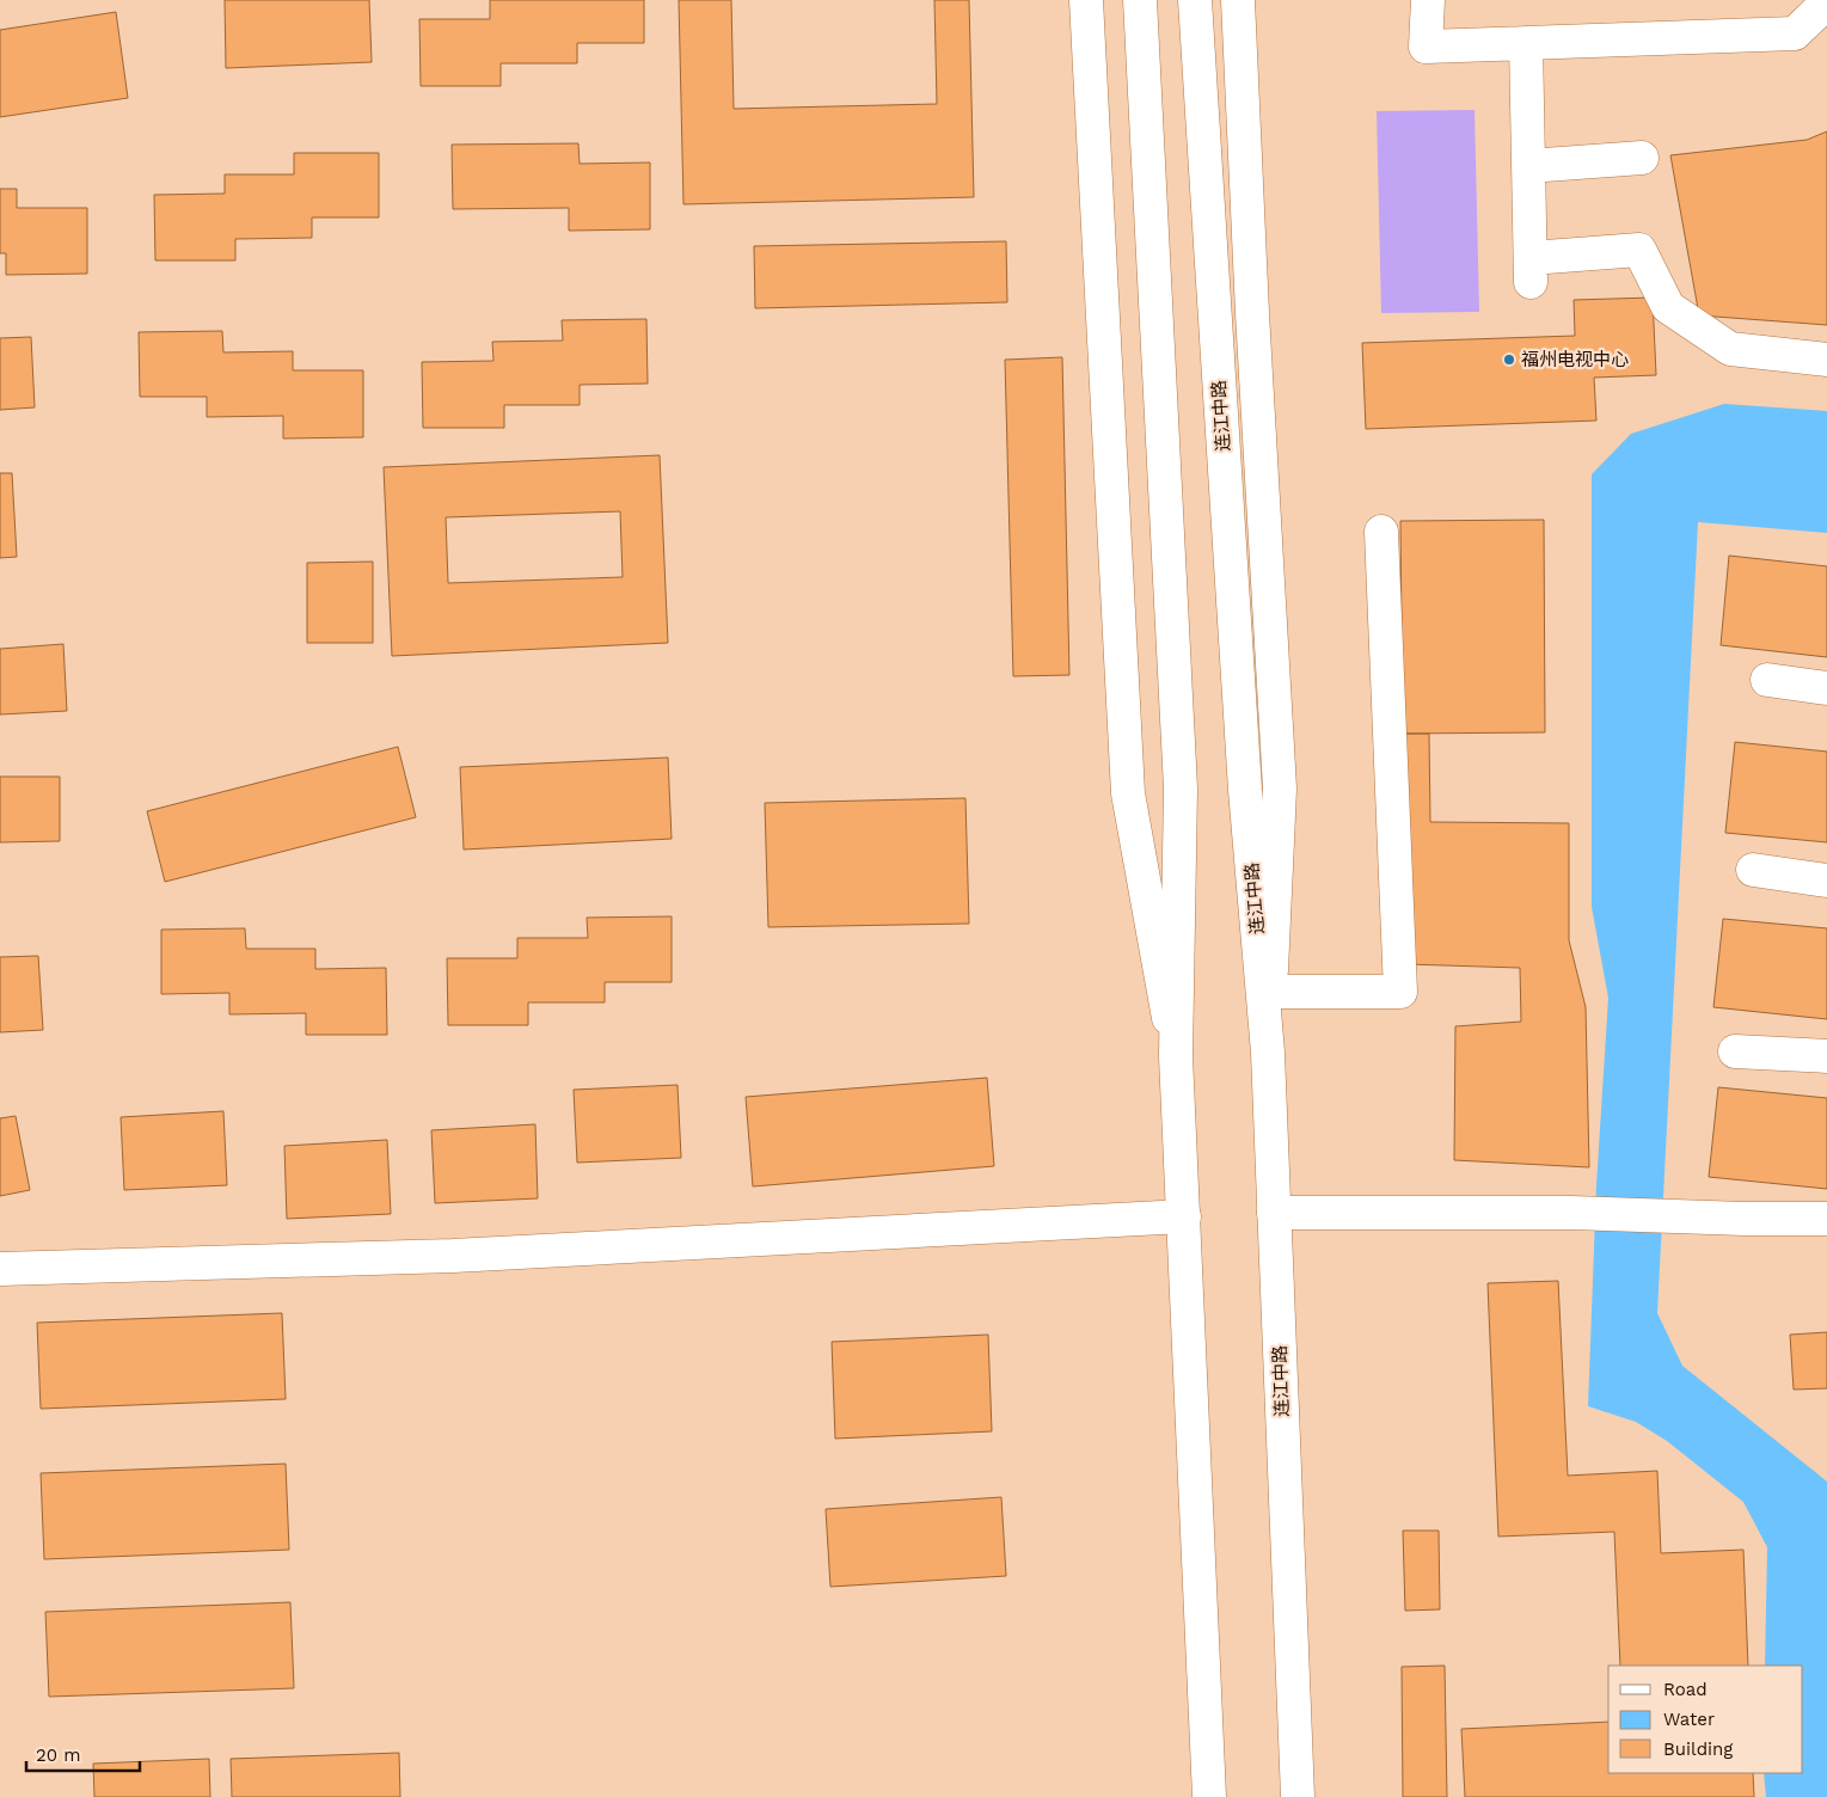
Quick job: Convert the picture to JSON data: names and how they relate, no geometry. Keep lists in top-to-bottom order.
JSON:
{
  "streets": {
    "main road": ["连江中路"]
  },
  "places": ["福州电视中心"],
  "legend": ["Road", "Water", "Building"],
  "scale_bar": "20 m"
}
